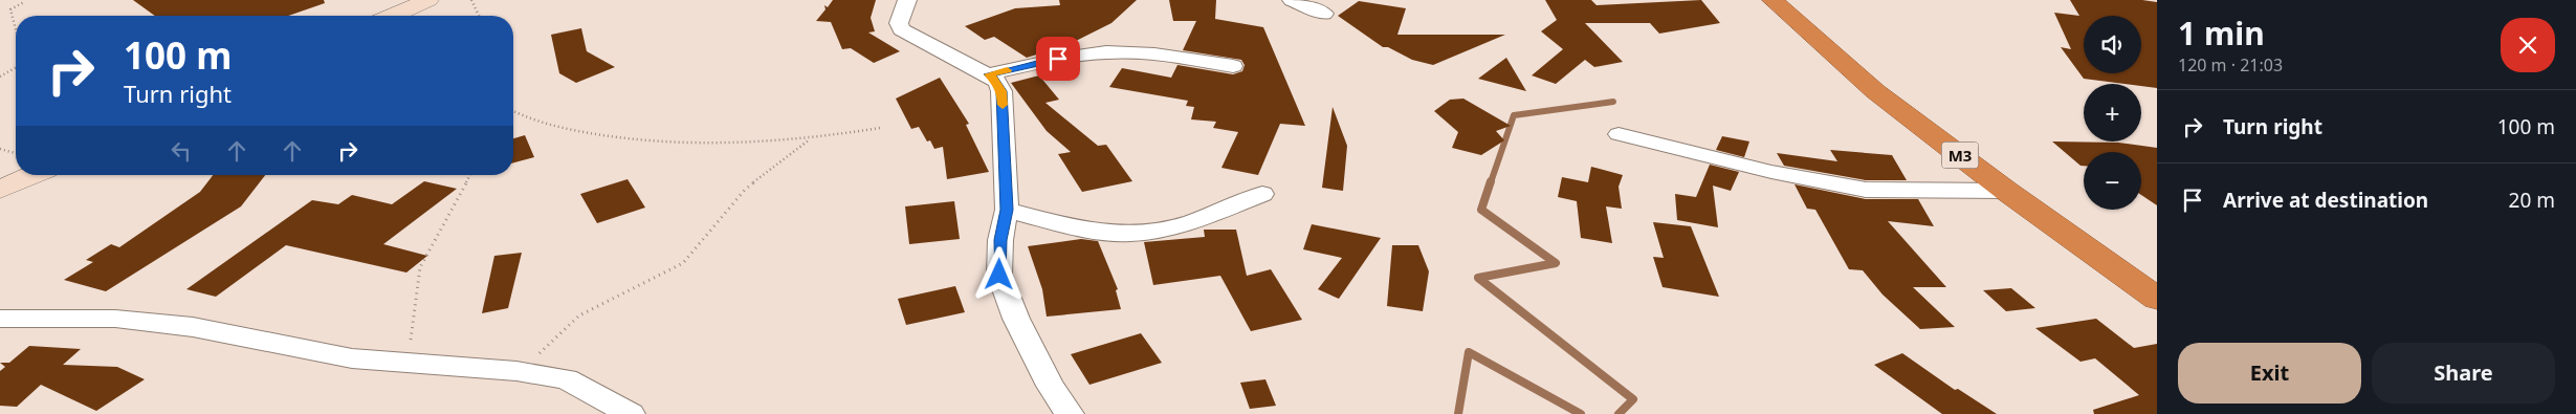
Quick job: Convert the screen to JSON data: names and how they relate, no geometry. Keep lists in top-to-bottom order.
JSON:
{
  "streets": {
    "highway": ["M3"]
  },
  "page": {
    "heading": ["1 min", "120 m · 21:03"],
    "map_buttons": ["+", "−"],
    "turn": ["100 m", "Turn right"],
    "list": [
      {
        "name": "Turn right",
        "value": "100 m"
      },
      {
        "name": "Arrive at destination",
        "value": "20 m"
      }
    ],
    "buttons": ["Exit", "Share"]
  }
}
